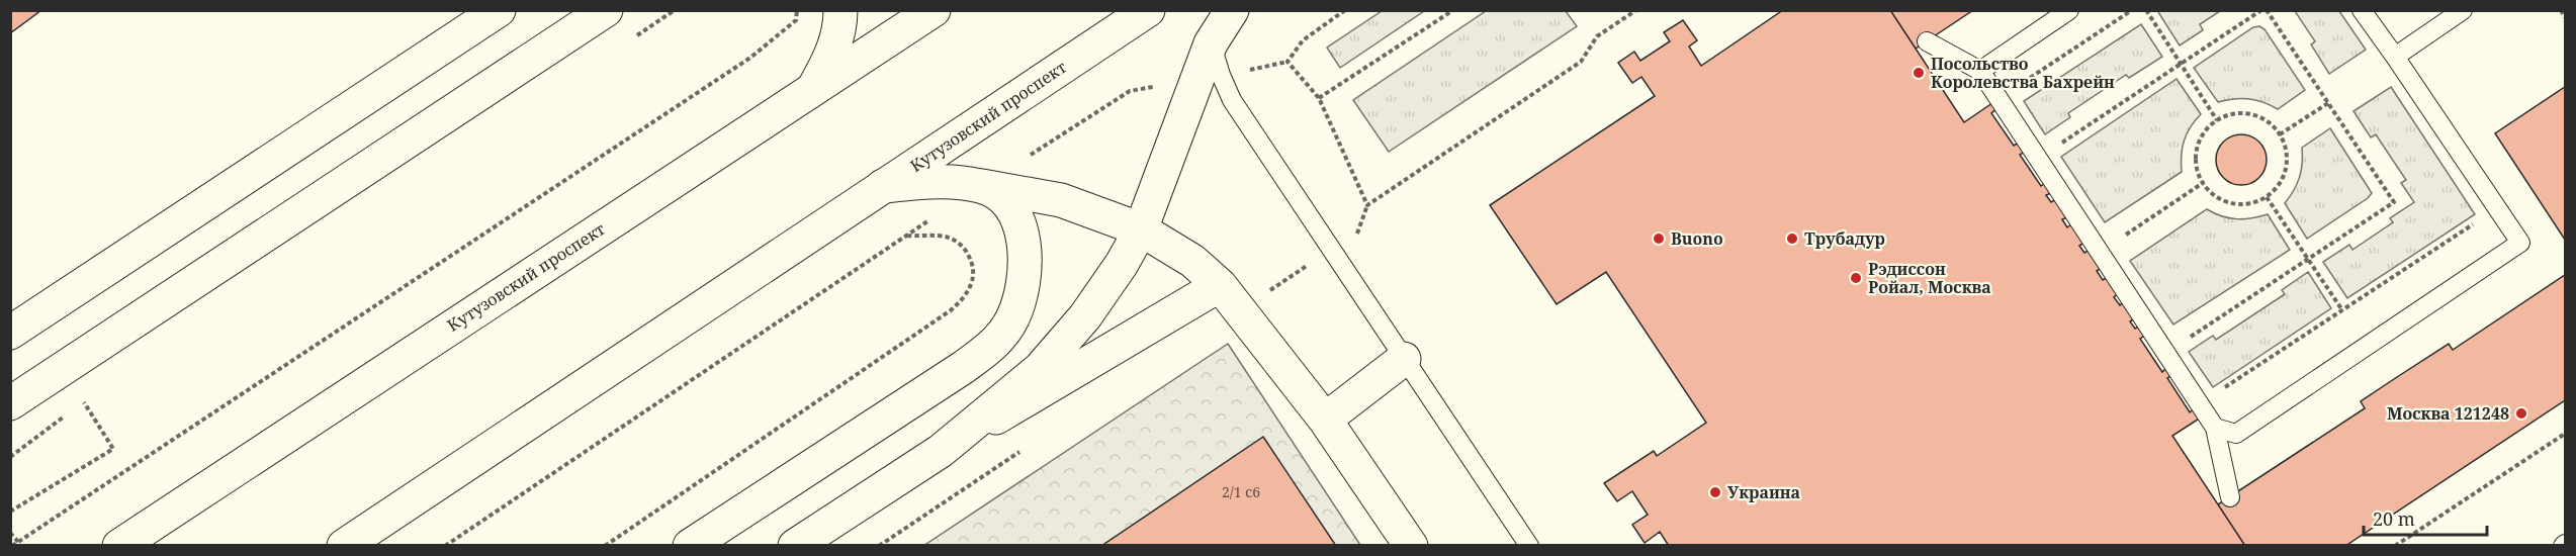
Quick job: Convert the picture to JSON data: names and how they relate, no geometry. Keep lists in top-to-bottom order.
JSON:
{
  "streets": {
    "main road": ["Кутузовский проспект"]
  },
  "places": [
    "Посольство Королевства Бахрейн",
    "Buono",
    "Трубадур",
    "Рэдиссон Ройал, Москва",
    "Москва 121248",
    "Украина"
  ],
  "house_numbers": ["2/1 с6"],
  "scale_bar": "20 m"
}
